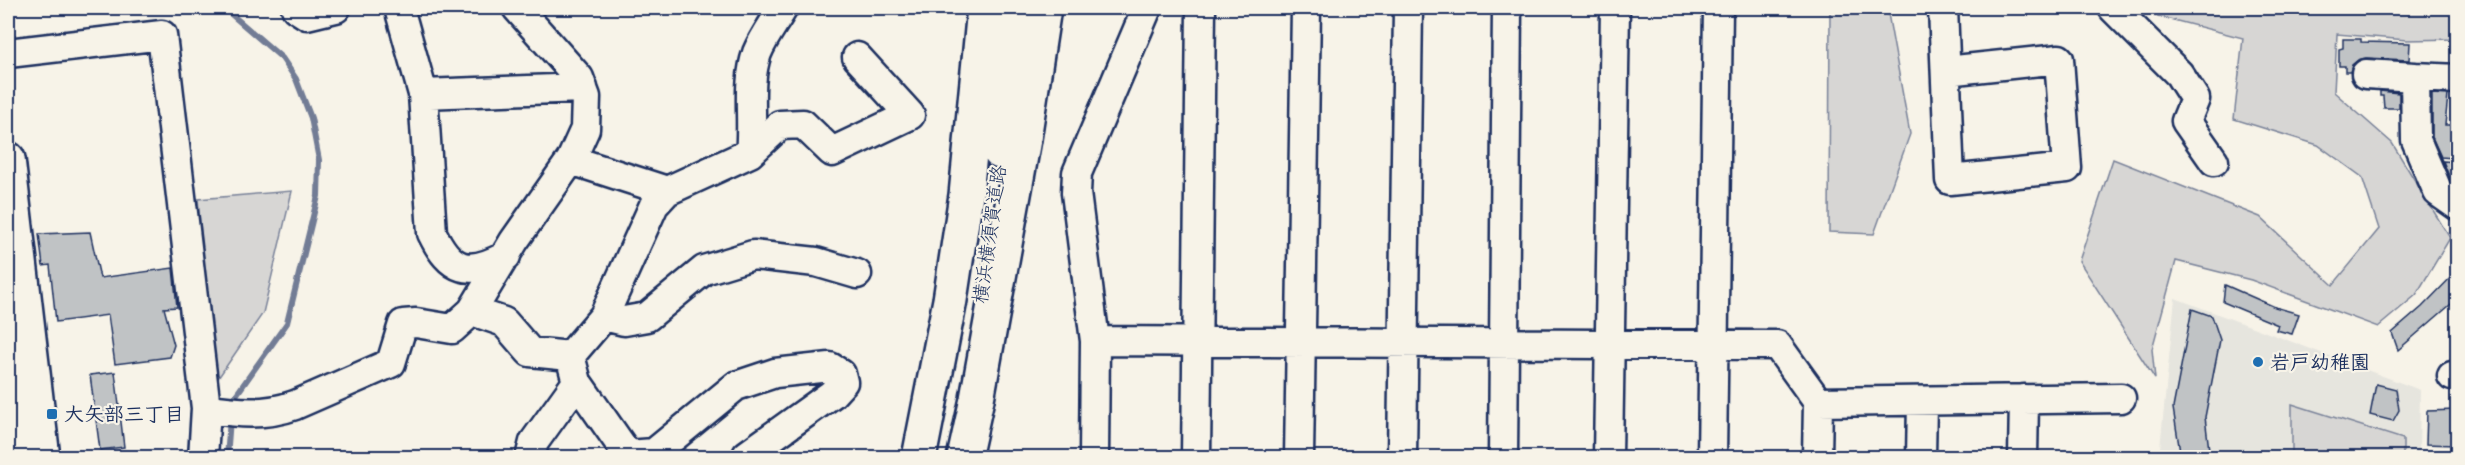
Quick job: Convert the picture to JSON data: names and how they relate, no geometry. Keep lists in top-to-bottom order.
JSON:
{
  "streets": {
    "main road": ["横浜横須賀道路"]
  },
  "places": {
    "other": ["岩戸幼稚園"],
    "transit": ["大矢部三丁目"]
  }
}
